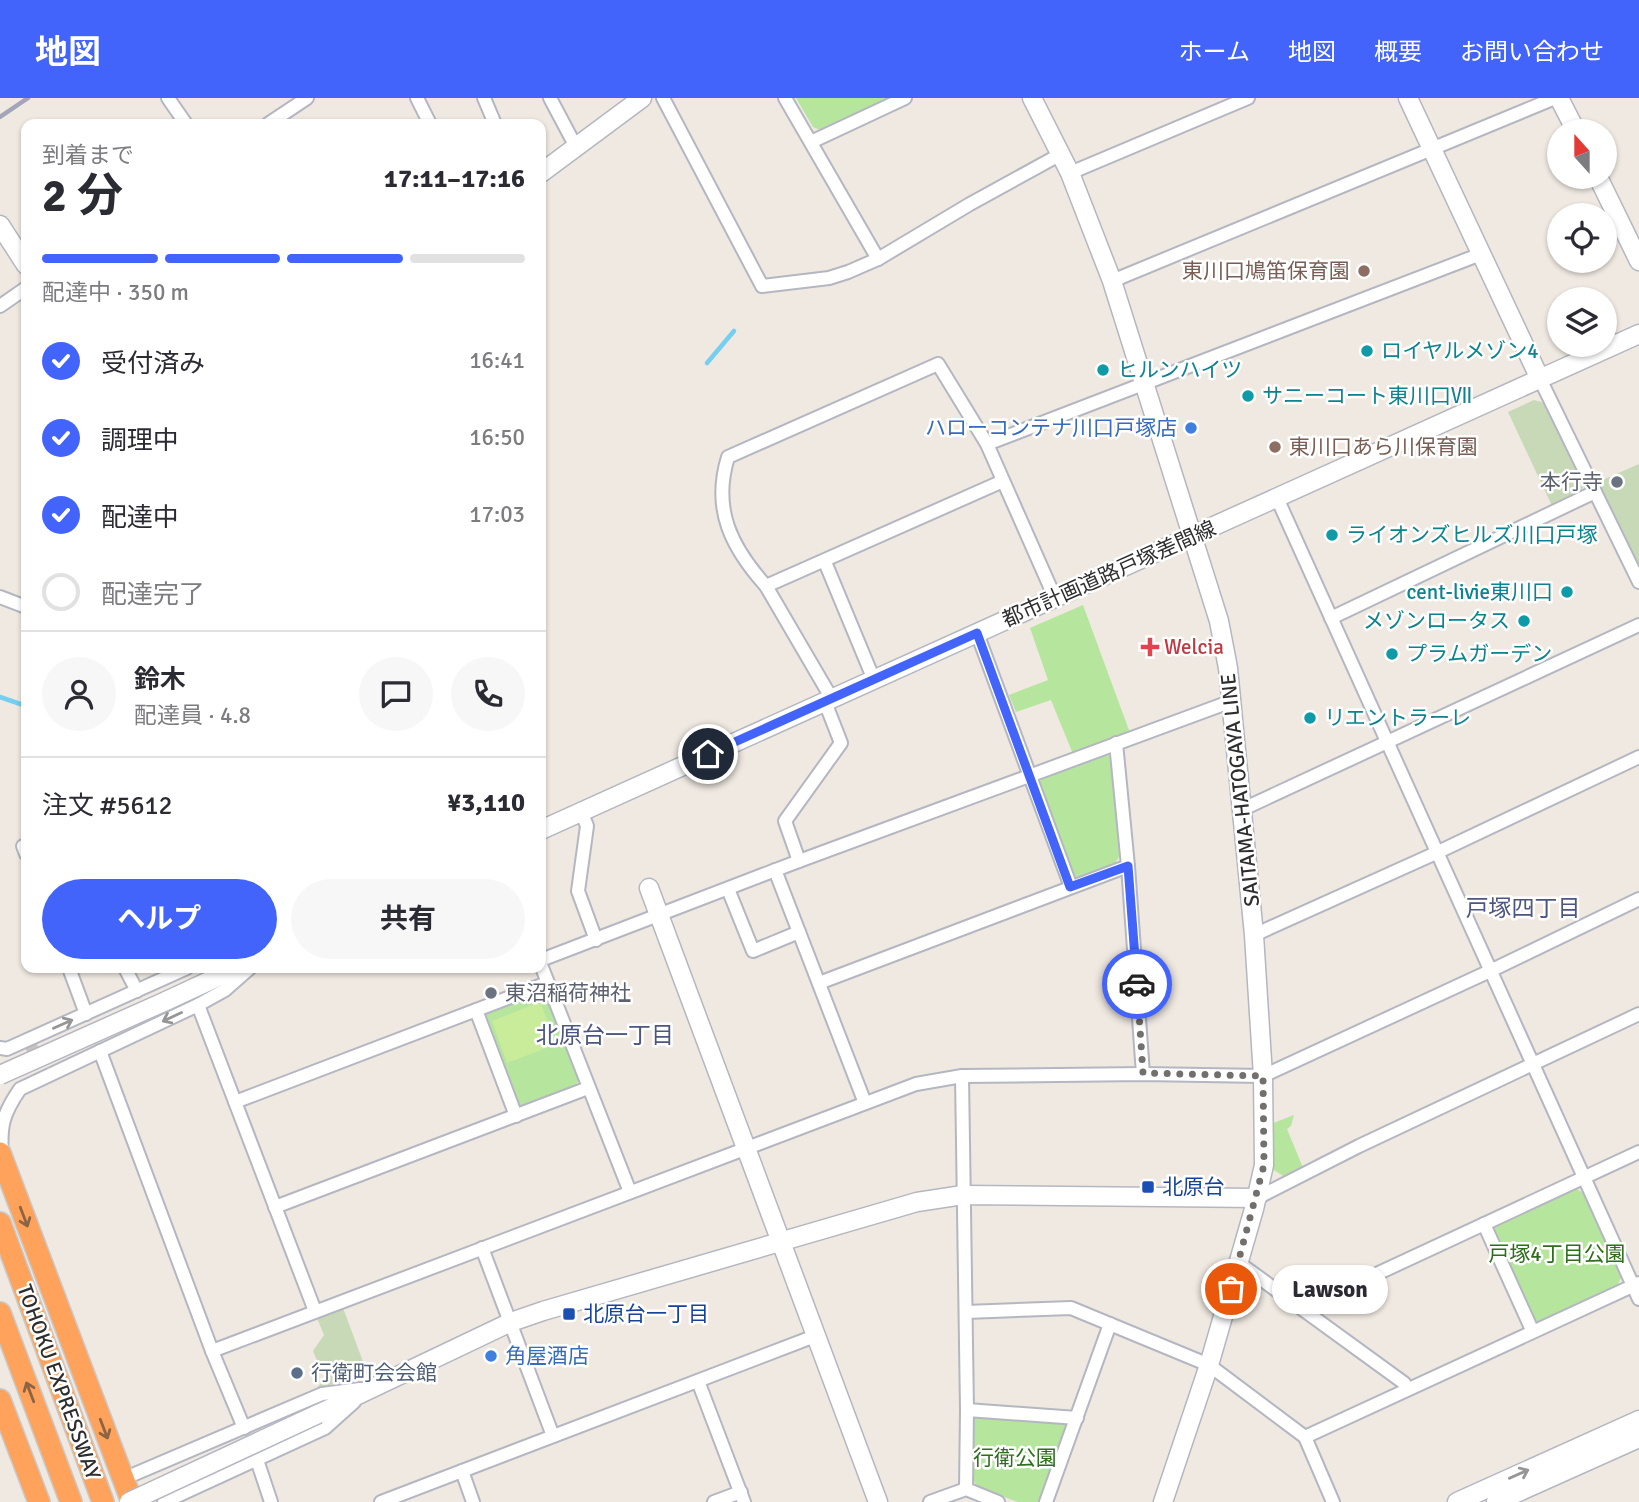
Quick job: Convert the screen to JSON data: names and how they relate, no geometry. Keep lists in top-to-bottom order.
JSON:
{
  "streets": {
    "highway": ["TOHOKU EXPRESSWAY"],
    "street": ["都市計画道路戸塚差間線", "SAITAMA-HATOGAYA LINE"]
  },
  "crossings": [
    ["都市計画道路戸塚差間線", "SAITAMA-HATOGAYA LINE"]
  ],
  "districts": ["戸塚四丁目", "北原台一丁目"],
  "parks": ["戸塚4丁目公園", "行衛公園"],
  "places": {
    "other": [
      "東川口鳩笛保育園",
      "ロイヤルメゾン4",
      "ヒルンハイツ",
      "サニーコート東川口Ⅶ",
      "ハローコンテナ川口戸塚店",
      "東川口あら川保育園",
      "本行寺",
      "ライオンズヒルズ川口戸塚",
      "cent-livie東川口",
      "メゾンロータス",
      "プラムガーデン",
      "リエントラーレ",
      "東沼稲荷神社",
      "Lawson",
      "角屋酒店",
      "行衛町会会館"
    ],
    "health": ["Welcia"],
    "transit": ["北原台", "北原台一丁目"]
  },
  "north": "top",
  "page": {
    "header": "地図",
    "nav": [
      "ホーム",
      "地図",
      "概要",
      "お問い合わせ"
    ],
    "heading": ["2 分", "到着まで", "17:11–17:16"],
    "panel": [
      "鈴木",
      "配達員 · 4.8",
      "注文 #5612",
      "¥3,110"
    ],
    "bar": "配達中 · 350 m",
    "list": [
      ["受付済み", "16:41"],
      ["調理中", "16:50"],
      ["配達中", "17:03"],
      "配達完了"
    ],
    "buttons": ["ヘルプ", "共有"],
    "bubble": "Lawson"
  }
}
